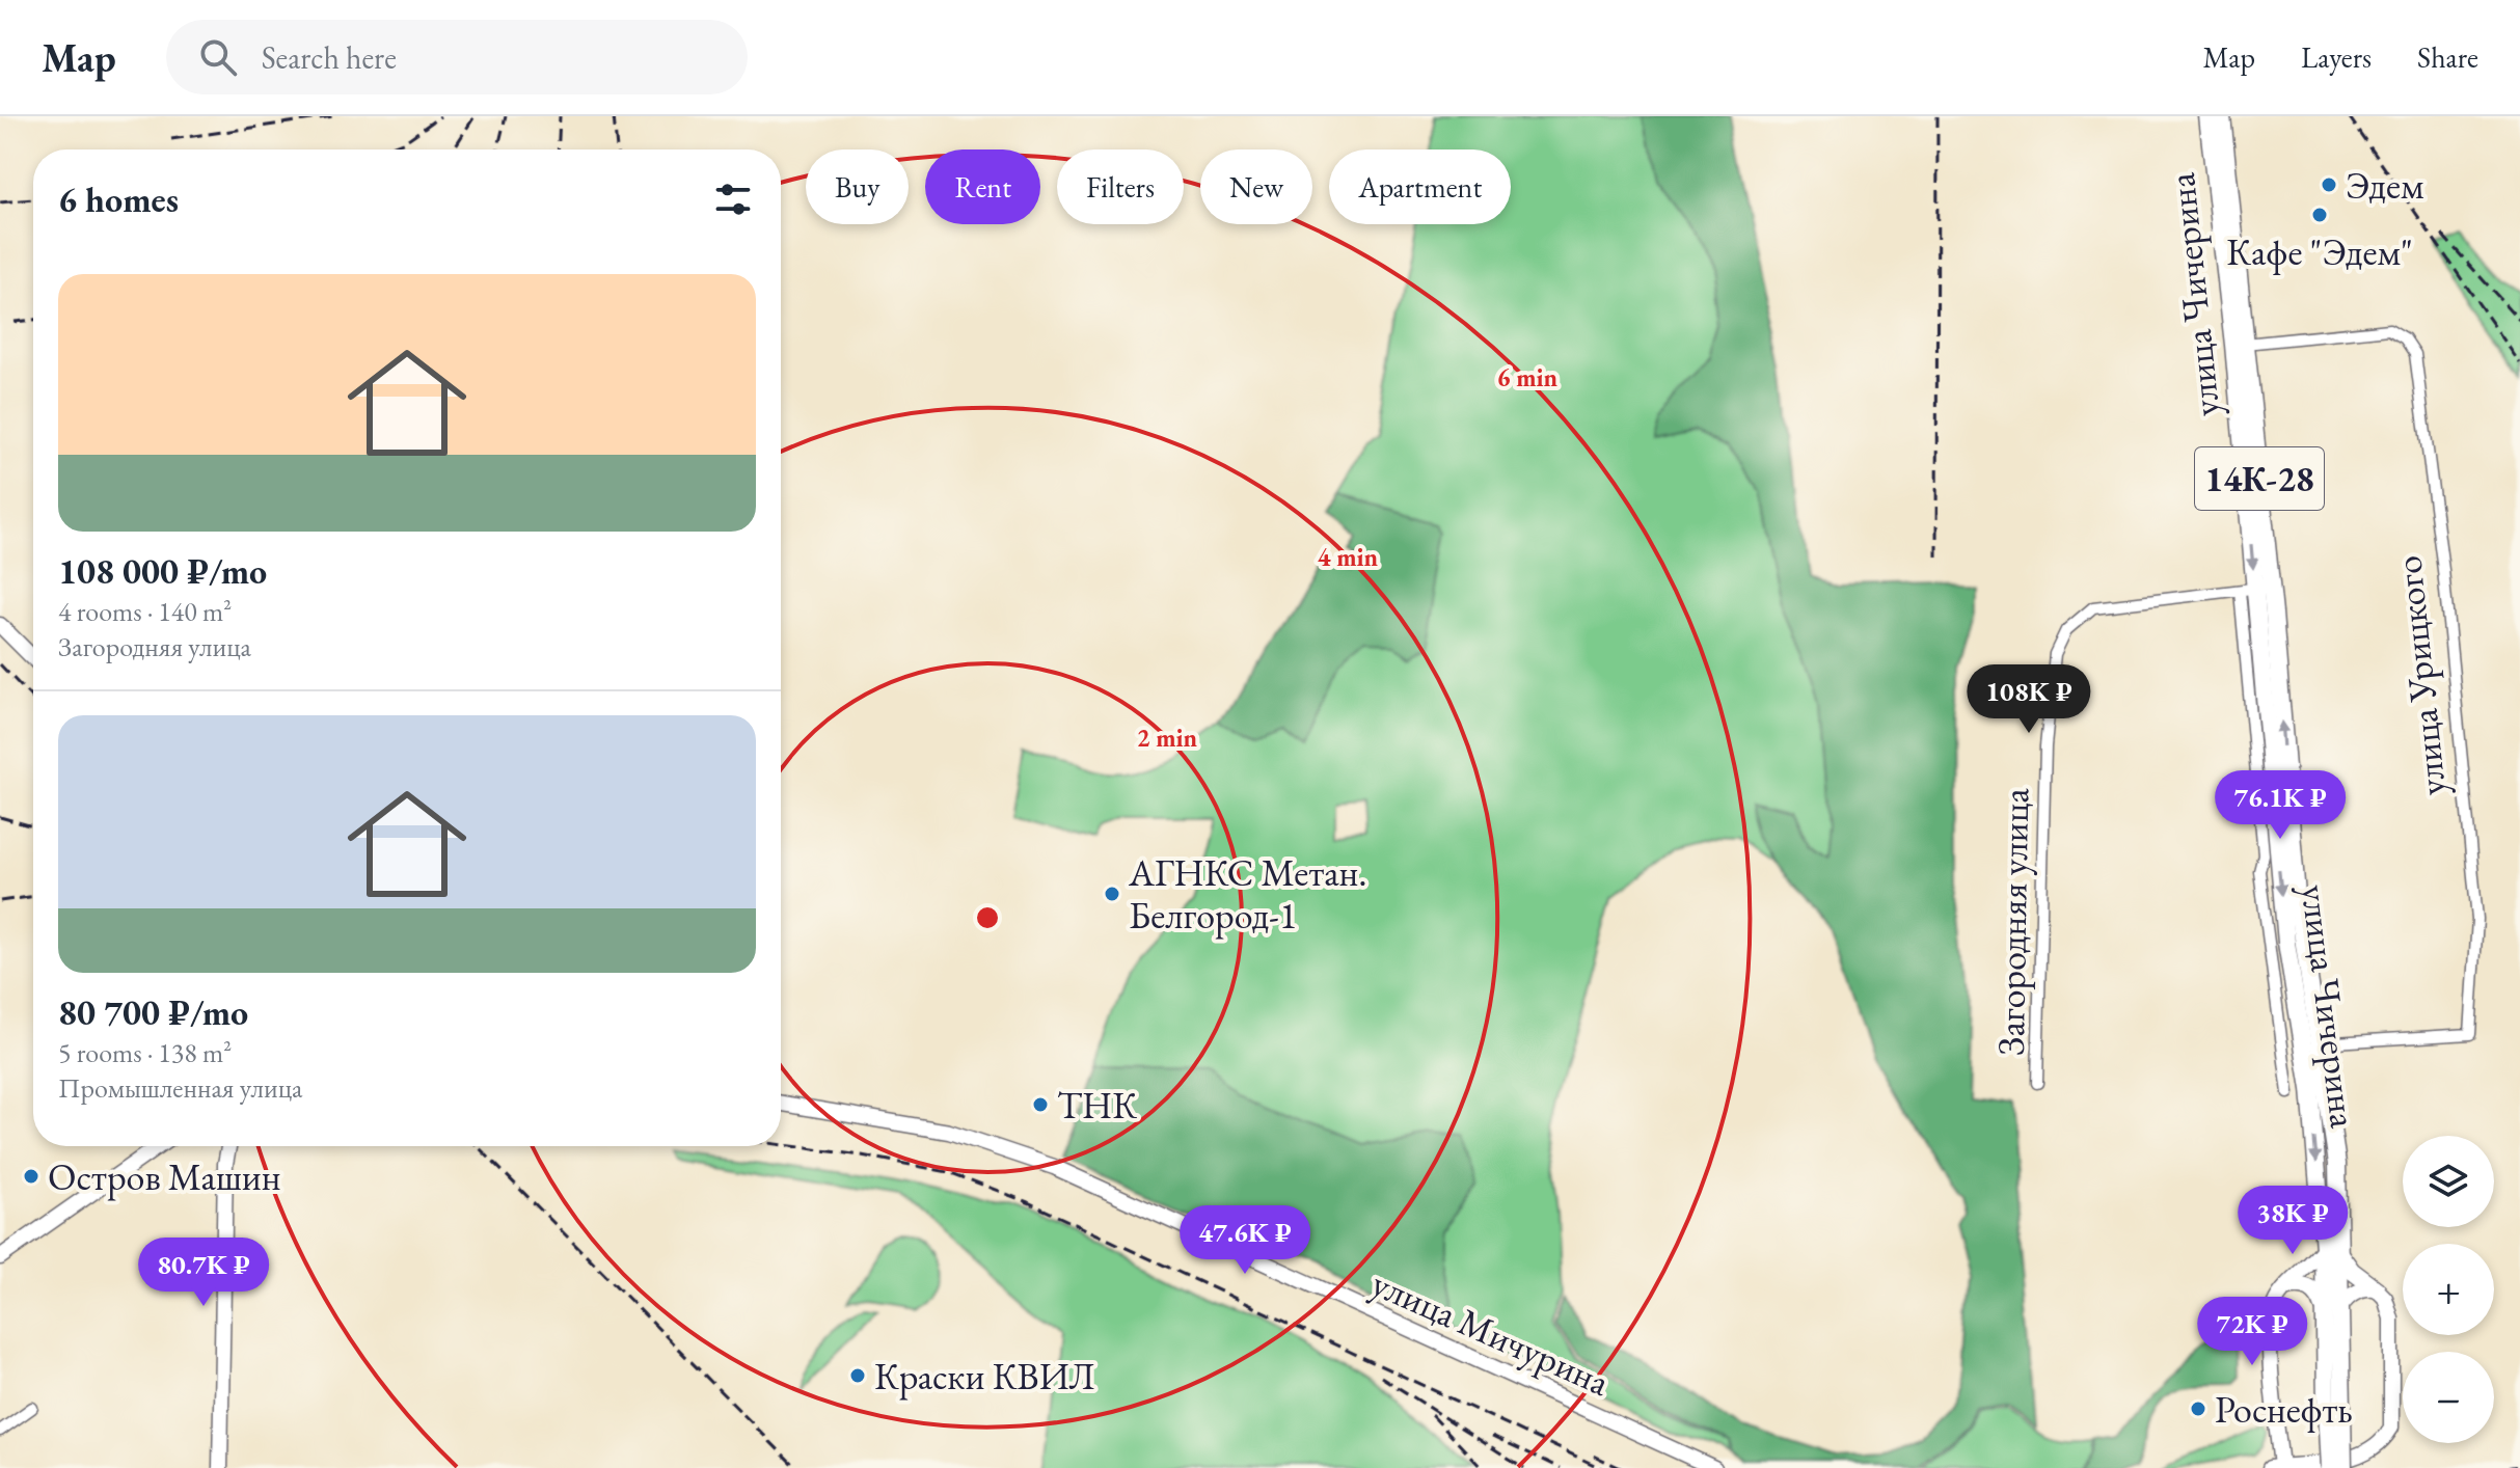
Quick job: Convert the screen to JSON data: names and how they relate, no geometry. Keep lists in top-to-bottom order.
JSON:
{
  "streets": {
    "main road": ["улица Чичерина", "14К-28", "улица Мичурина"],
    "street": ["улица Урицкого", "Загородняя улица"]
  },
  "crossings": [
    ["улица Чичерина", "14К-28"],
    ["улица Чичерина", "улица Урицкого"],
    ["улица Чичерина", "Загородняя улица"]
  ],
  "places": [
    "Эдем",
    "Кафе \"Эдем\"",
    "АГНКС Метан. Белгород-1",
    "ТНК",
    "Остров Машин",
    "Краски КВИЛ",
    "Роснефть"
  ],
  "page": {
    "header": "Map",
    "search": "Search here",
    "nav": ["Map", "Layers", "Share"],
    "chip": [
      "Buy",
      "Rent",
      "Filters",
      "New",
      "Apartment"
    ],
    "heading": "6 homes",
    "list": [
      {
        "name": "108 000 ₽/mo",
        "note": "4 rooms · 140 m² · Загородняя улица"
      },
      {
        "name": "80 700 ₽/mo",
        "note": "5 rooms · 138 m² · Промышленная улица"
      }
    ],
    "price": [
      "108K ₽",
      "76.1K ₽",
      "38K ₽",
      "47.6K ₽",
      "80.7K ₽",
      "72K ₽"
    ],
    "map_buttons": ["+", "−"]
  },
  "rings": ["6 min", "4 min", "2 min"]
}
